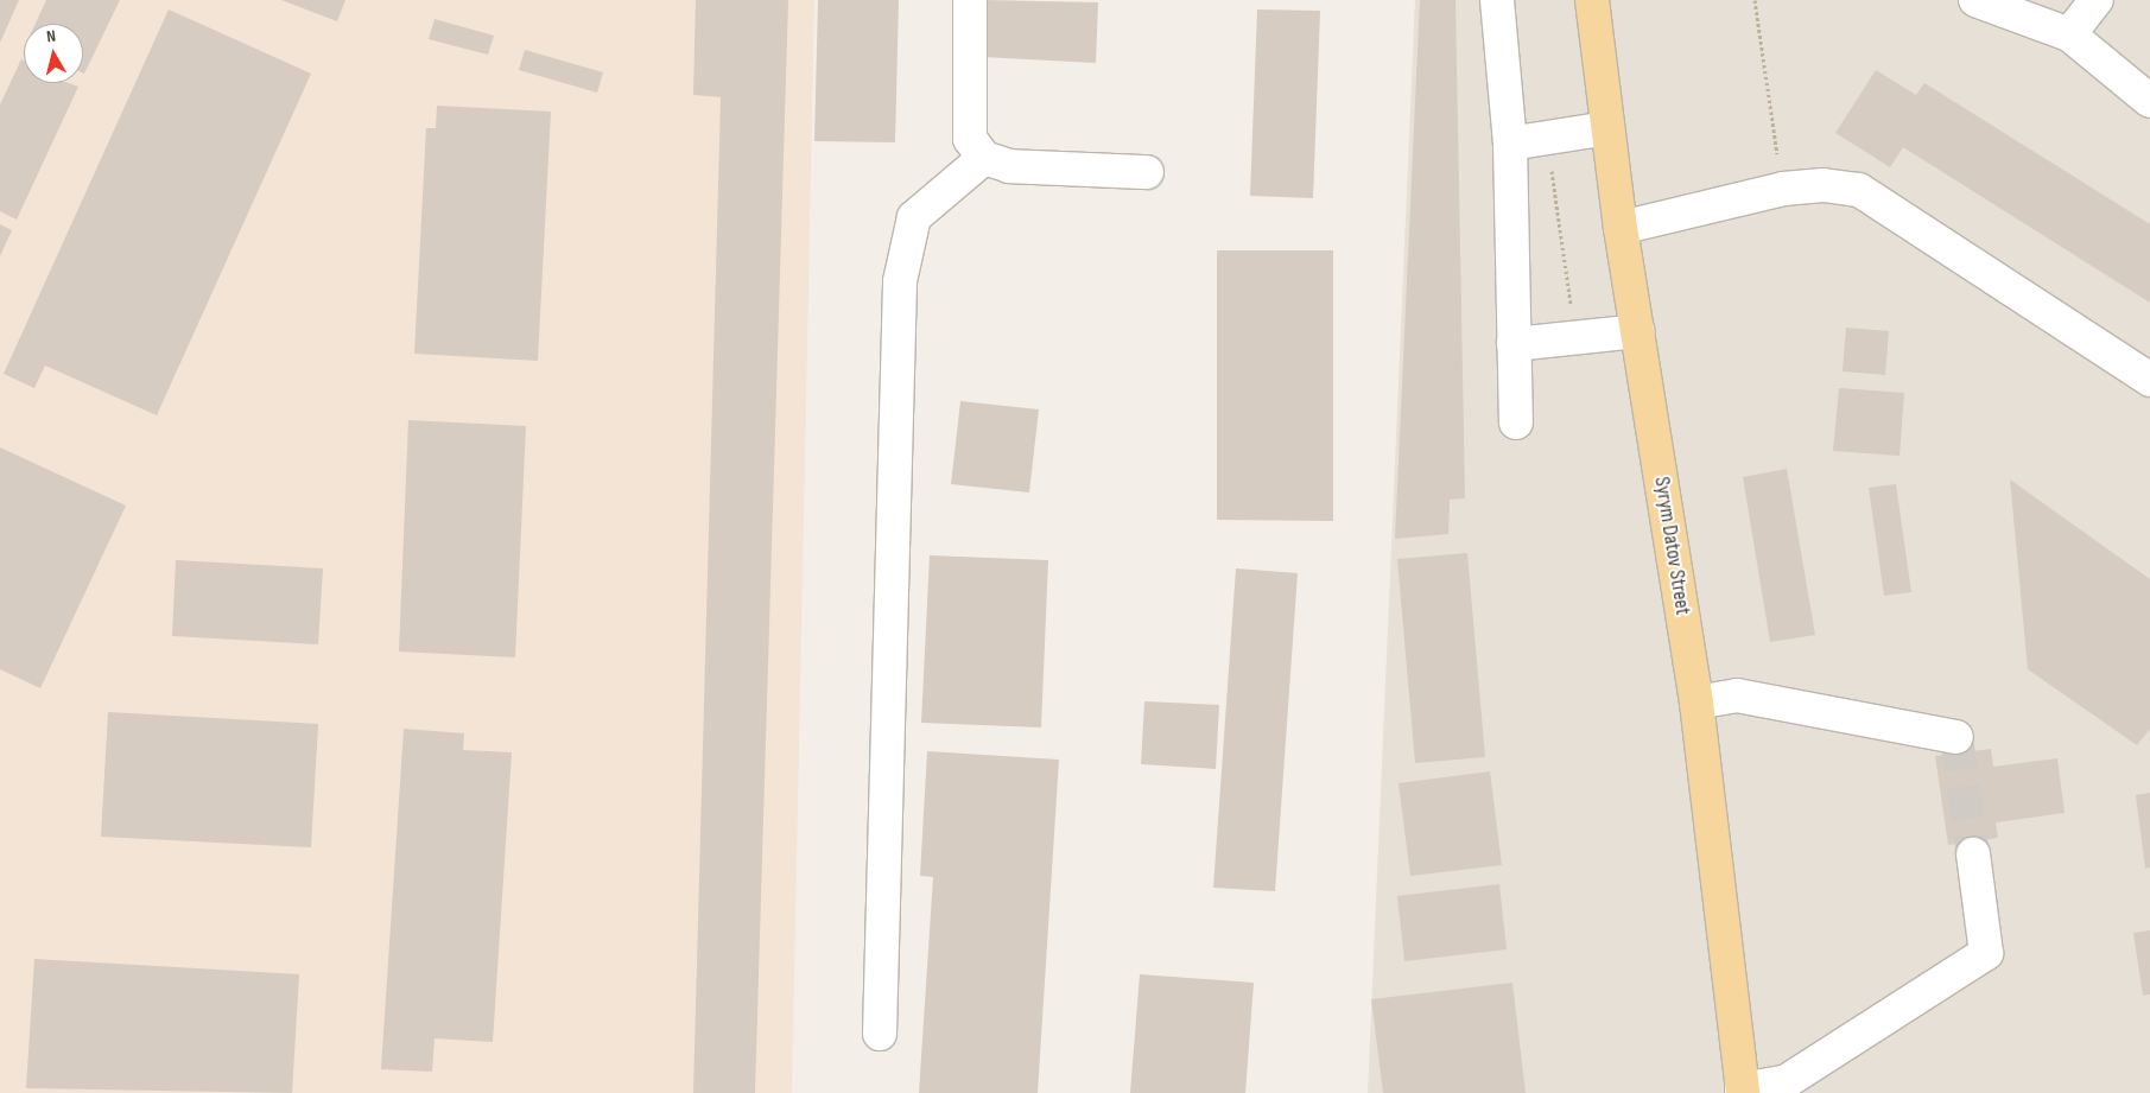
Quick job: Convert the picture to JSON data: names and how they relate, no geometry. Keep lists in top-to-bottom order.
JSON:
{
  "streets": {
    "main road": ["Syrym Datov Street"]
  },
  "north": "top"
}
